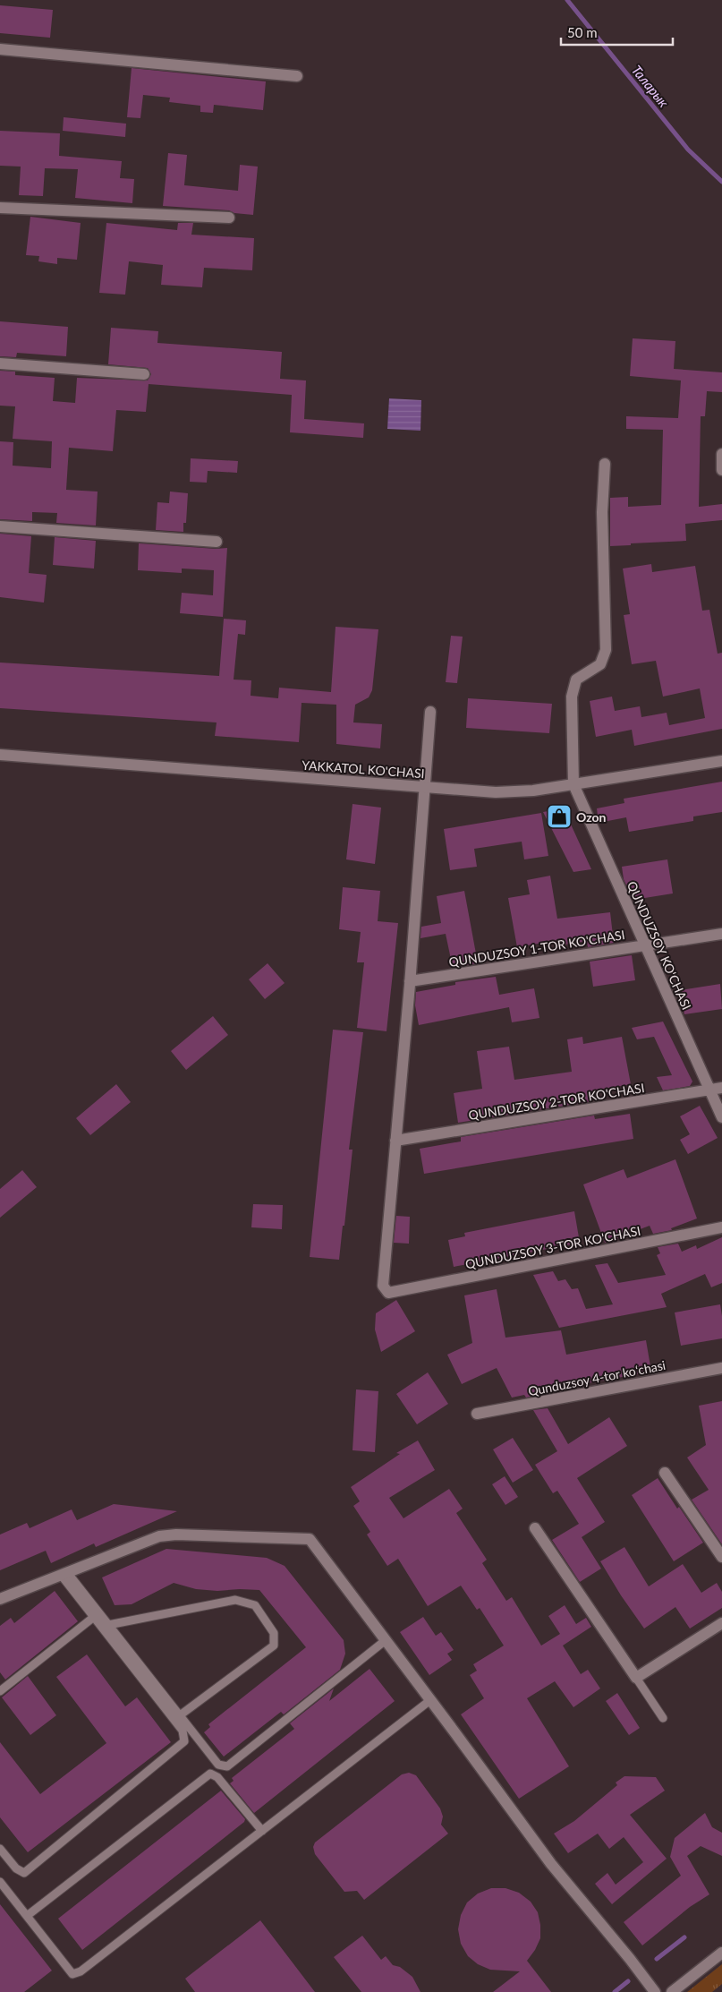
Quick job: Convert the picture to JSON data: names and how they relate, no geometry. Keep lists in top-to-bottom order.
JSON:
{
  "streets": {
    "street": [
      "YAKKATOL KO'CHASI",
      "QUNDUZSOY KO'CHASI",
      "QUNDUZSOY 1-TOR KO'CHASI",
      "QUNDUZSOY 2-TOR KO'CHASI",
      "QUNDUZSOY 3-TOR KO'CHASI",
      "Qunduzsoy 4-tor koʻchasi"
    ]
  },
  "crossings": [
    ["YAKKATOL KO'CHASI", "QUNDUZSOY KO'CHASI"],
    ["QUNDUZSOY KO'CHASI", "QUNDUZSOY 1-TOR KO'CHASI"],
    ["QUNDUZSOY KO'CHASI", "QUNDUZSOY 2-TOR KO'CHASI"],
    ["QUNDUZSOY 2-TOR KO'CHASI", "QUNDUZSOY 3-TOR KO'CHASI"]
  ],
  "water": ["Таларык"],
  "places": {
    "shop": ["Ozon"]
  },
  "scale_bar": "50 m"
}
